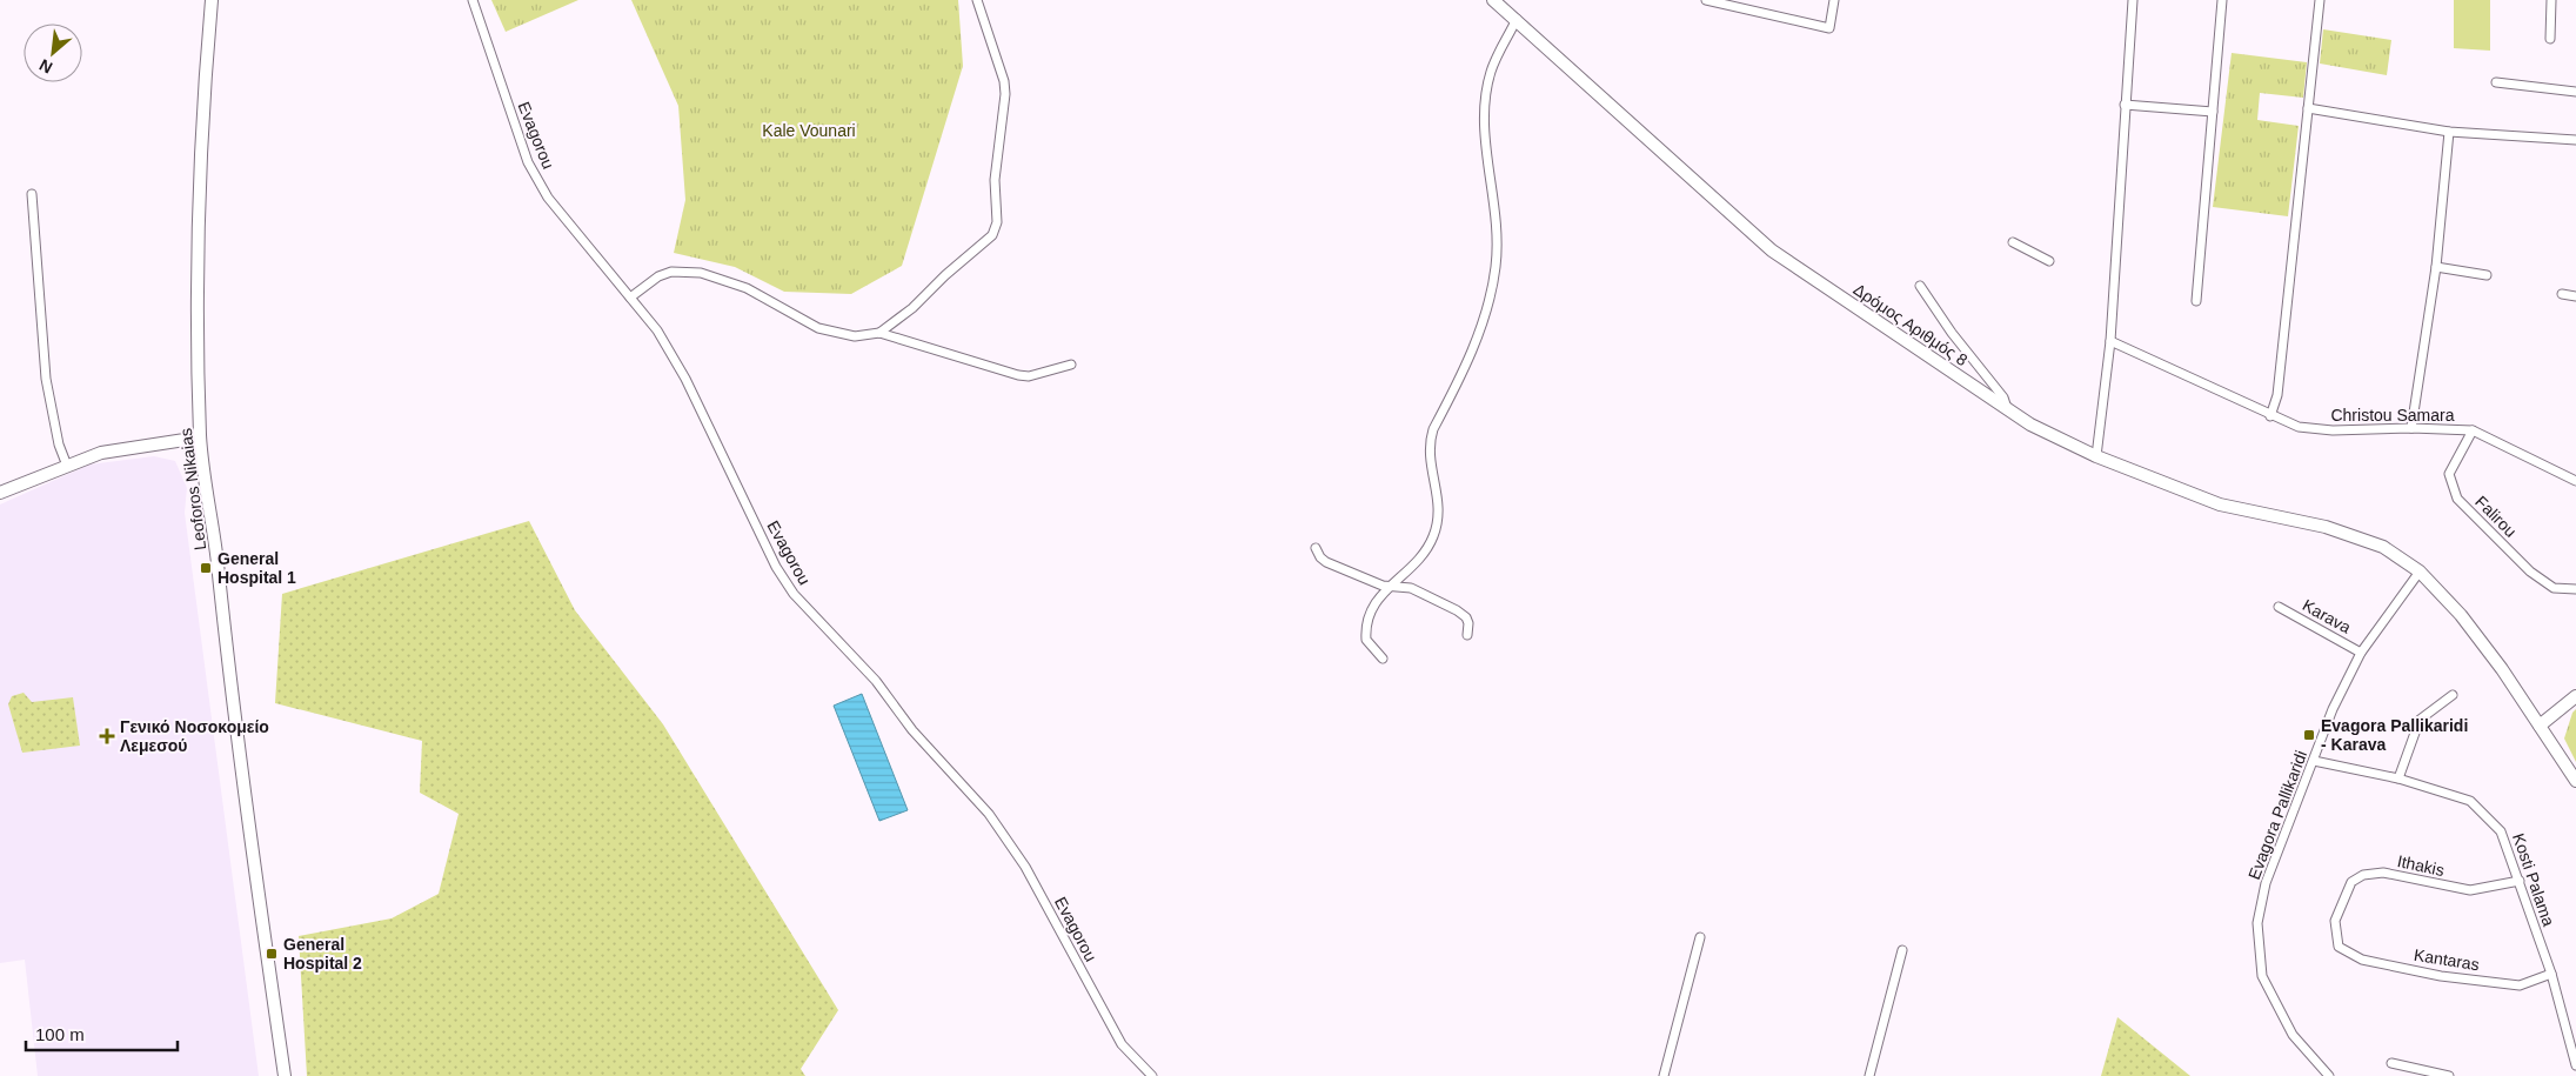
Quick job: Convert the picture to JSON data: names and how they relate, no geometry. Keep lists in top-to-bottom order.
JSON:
{
  "streets": {
    "street": [
      "Evagorou",
      "Δρόμος Αριθμός 8",
      "Christou Samara",
      "Leoforos Nikaias",
      "Falirou",
      "Karava",
      "Evagora Pallikaridi",
      "Ithakis",
      "Kosti Palama",
      "Kantaras"
    ]
  },
  "crossings": [
    ["Δρόμος Αριθμός 8", "Evagora Pallikaridi"],
    ["Christou Samara", "Falirou"],
    ["Karava", "Evagora Pallikaridi"],
    ["Evagora Pallikaridi", "Kosti Palama"],
    ["Ithakis", "Kosti Palama"],
    ["Ithakis", "Kantaras"],
    ["Kosti Palama", "Kantaras"]
  ],
  "parks": ["Kale Vounari"],
  "places": {
    "transit": ["General Hospital 1", "Evagora Pallikaridi - Karava", "General Hospital 2"],
    "health": ["Γενικό Νοσοκομείο Λεμεσού"]
  },
  "scale_bar": "100 m",
  "north": "bottom left"
}
